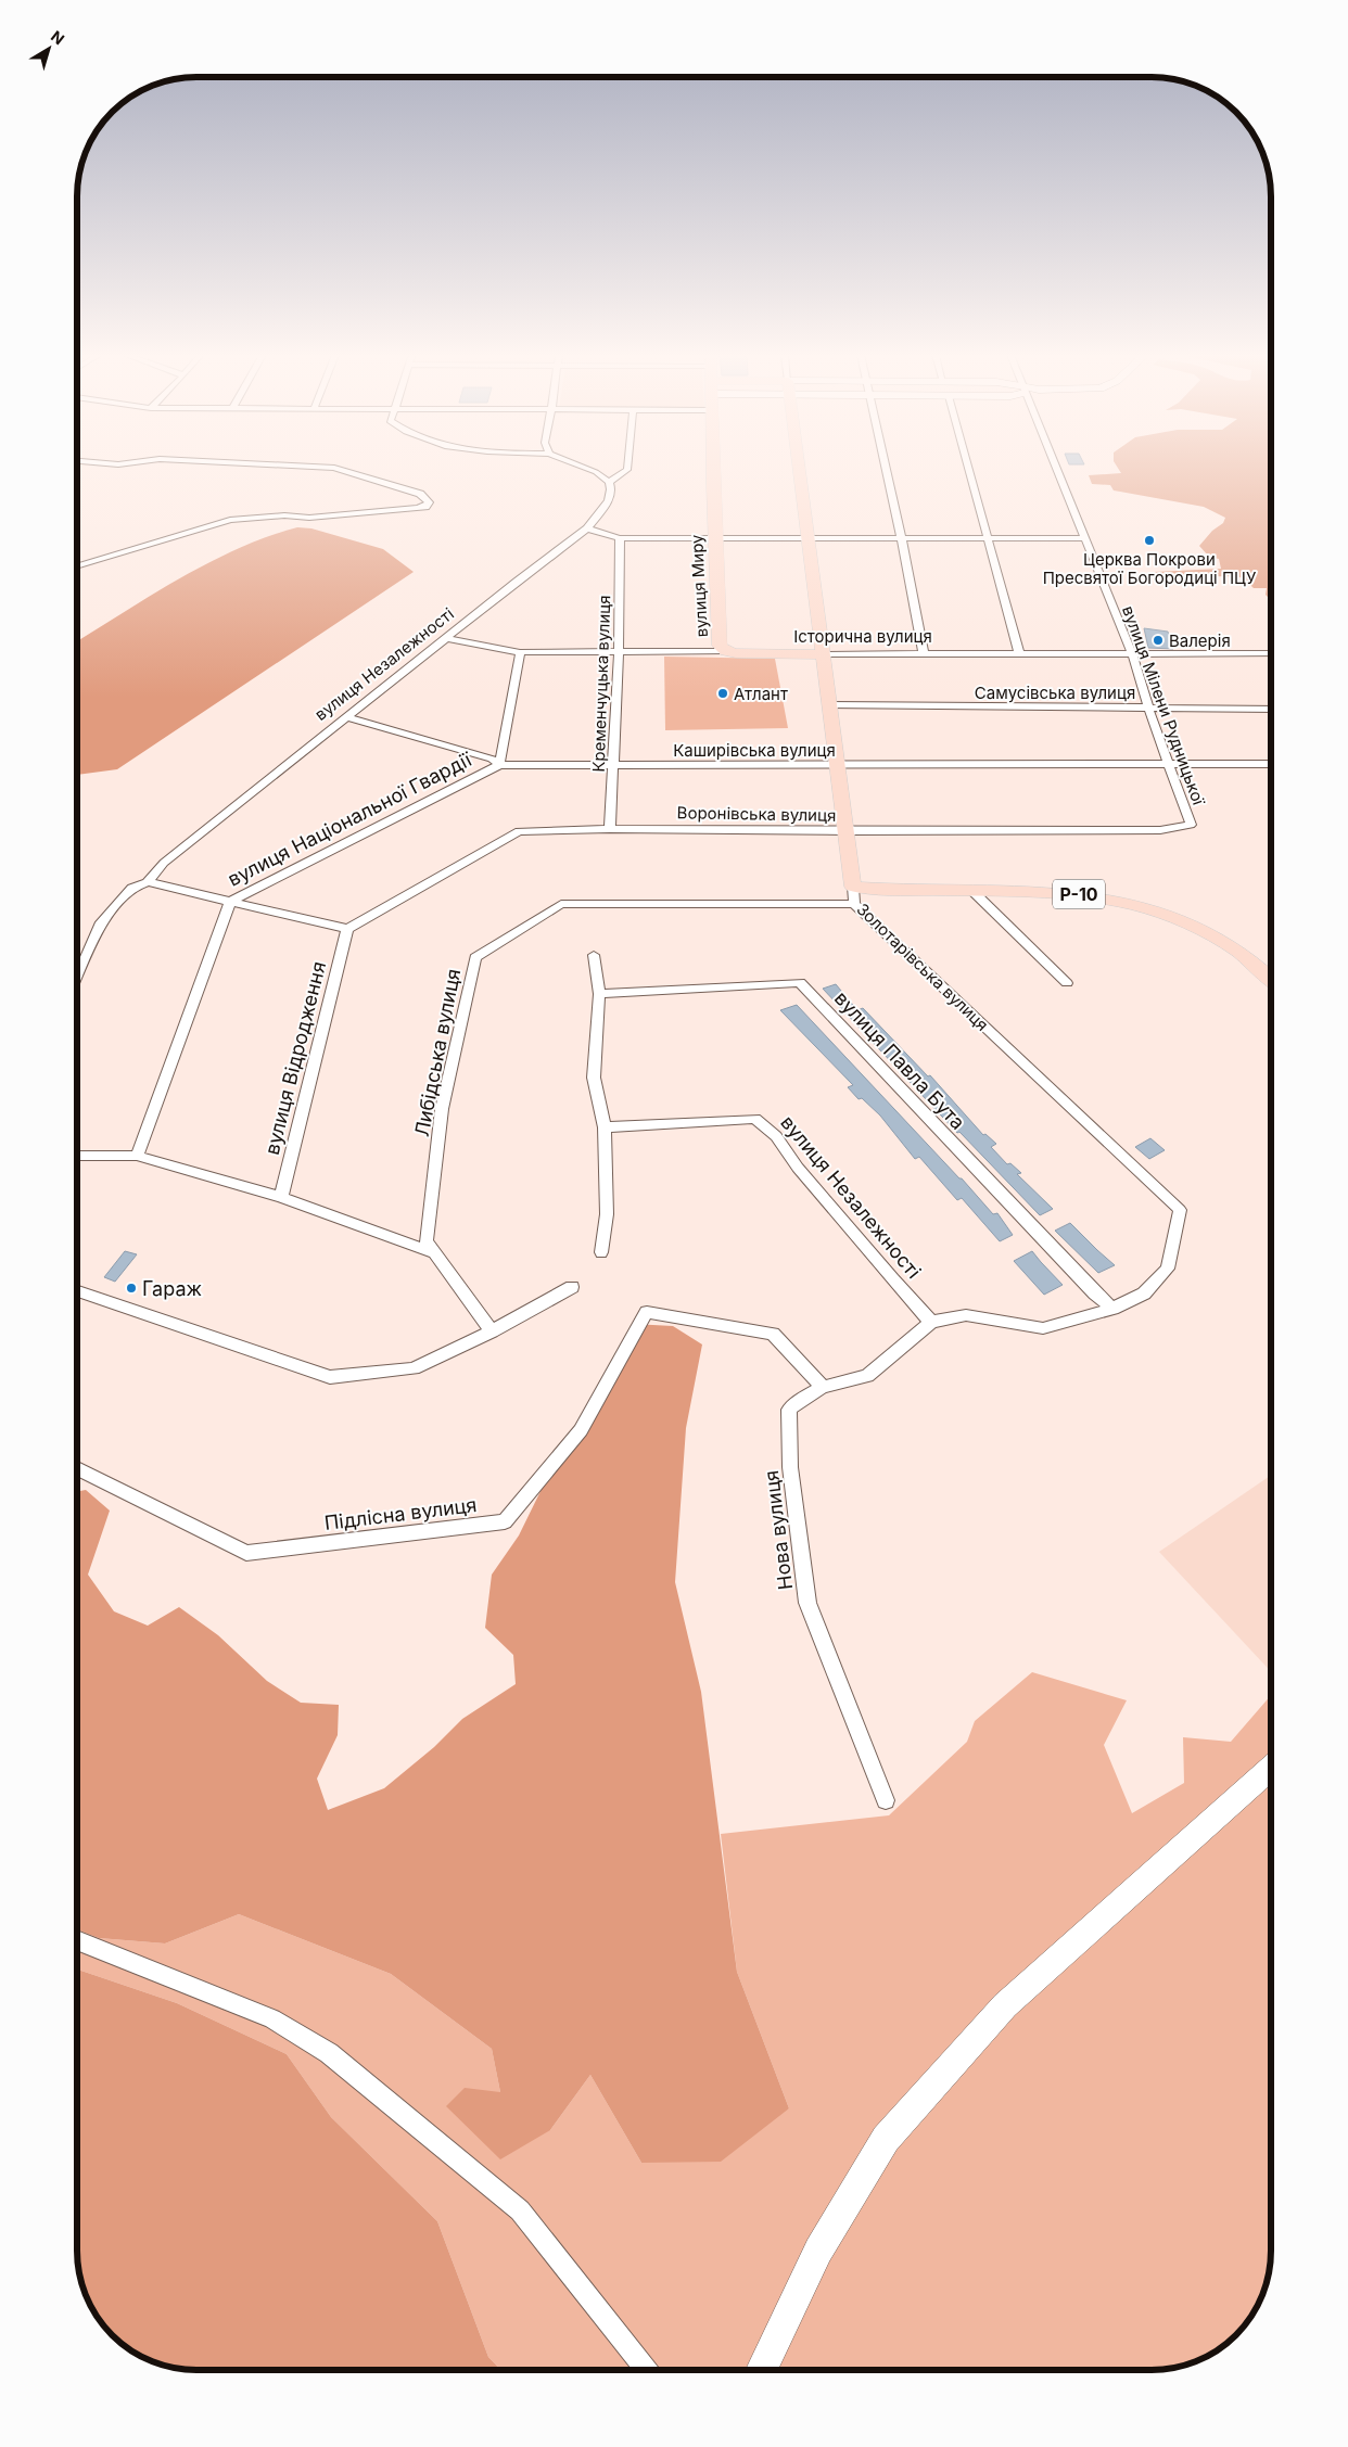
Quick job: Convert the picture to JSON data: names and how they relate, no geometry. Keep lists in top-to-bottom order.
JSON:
{
  "streets": {
    "main road": [
      "вулиця Миру",
      "Історична вулиця",
      "Р-10",
      "Золотарівська вулиця"
    ],
    "street": [
      "вулиця Незалежності",
      "Кременчуцька вулиця",
      "Самусівська вулиця",
      "вулиця Мілени Рудницької",
      "Каширівська вулиця",
      "Воронівська вулиця",
      "вулиця Національної Гвардії",
      "Либідська вулиця",
      "вулиця Відродження",
      "вулиця Павла Бута",
      "Підлісна вулиця",
      "Нова вулиця"
    ]
  },
  "crossings": [
    ["вулиця Миру", "Історична вулиця"],
    ["Історична вулиця", "вулиця Незалежності"],
    ["Історична вулиця", "Кременчуцька вулиця"],
    ["Історична вулиця", "вулиця Мілени Рудницької"],
    ["Історична вулиця", "вулиця Національної Гвардії"],
    ["Історична вулиця", "Золотарівська вулиця"],
    ["вулиця Незалежності", "Каширівська вулиця"],
    ["вулиця Незалежності", "Нова вулиця"],
    ["Кременчуцька вулиця", "Каширівська вулиця"],
    ["Кременчуцька вулиця", "Воронівська вулиця"],
    ["Самусівська вулиця", "вулиця Мілени Рудницької"],
    ["Самусівська вулиця", "Золотарівська вулиця"],
    ["вулиця Мілени Рудницької", "Каширівська вулиця"],
    ["вулиця Мілени Рудницької", "Воронівська вулиця"],
    ["Каширівська вулиця", "вулиця Національної Гвардії"],
    ["Каширівська вулиця", "Золотарівська вулиця"],
    ["Воронівська вулиця", "Золотарівська вулиця"],
    ["Воронівська вулиця", "вулиця Відродження"],
    ["Р-10", "Золотарівська вулиця"],
    ["Р-10", "Либідська вулиця"],
    ["Золотарівська вулиця", "Либідська вулиця"],
    ["Золотарівська вулиця", "вулиця Павла Бута"],
    ["Підлісна вулиця", "Нова вулиця"]
  ],
  "places": [
    "Церква Покрови Пресвятої Богородиці ПЦУ",
    "Валерія",
    "Атлант",
    "Гараж"
  ],
  "north": "top right"
}
